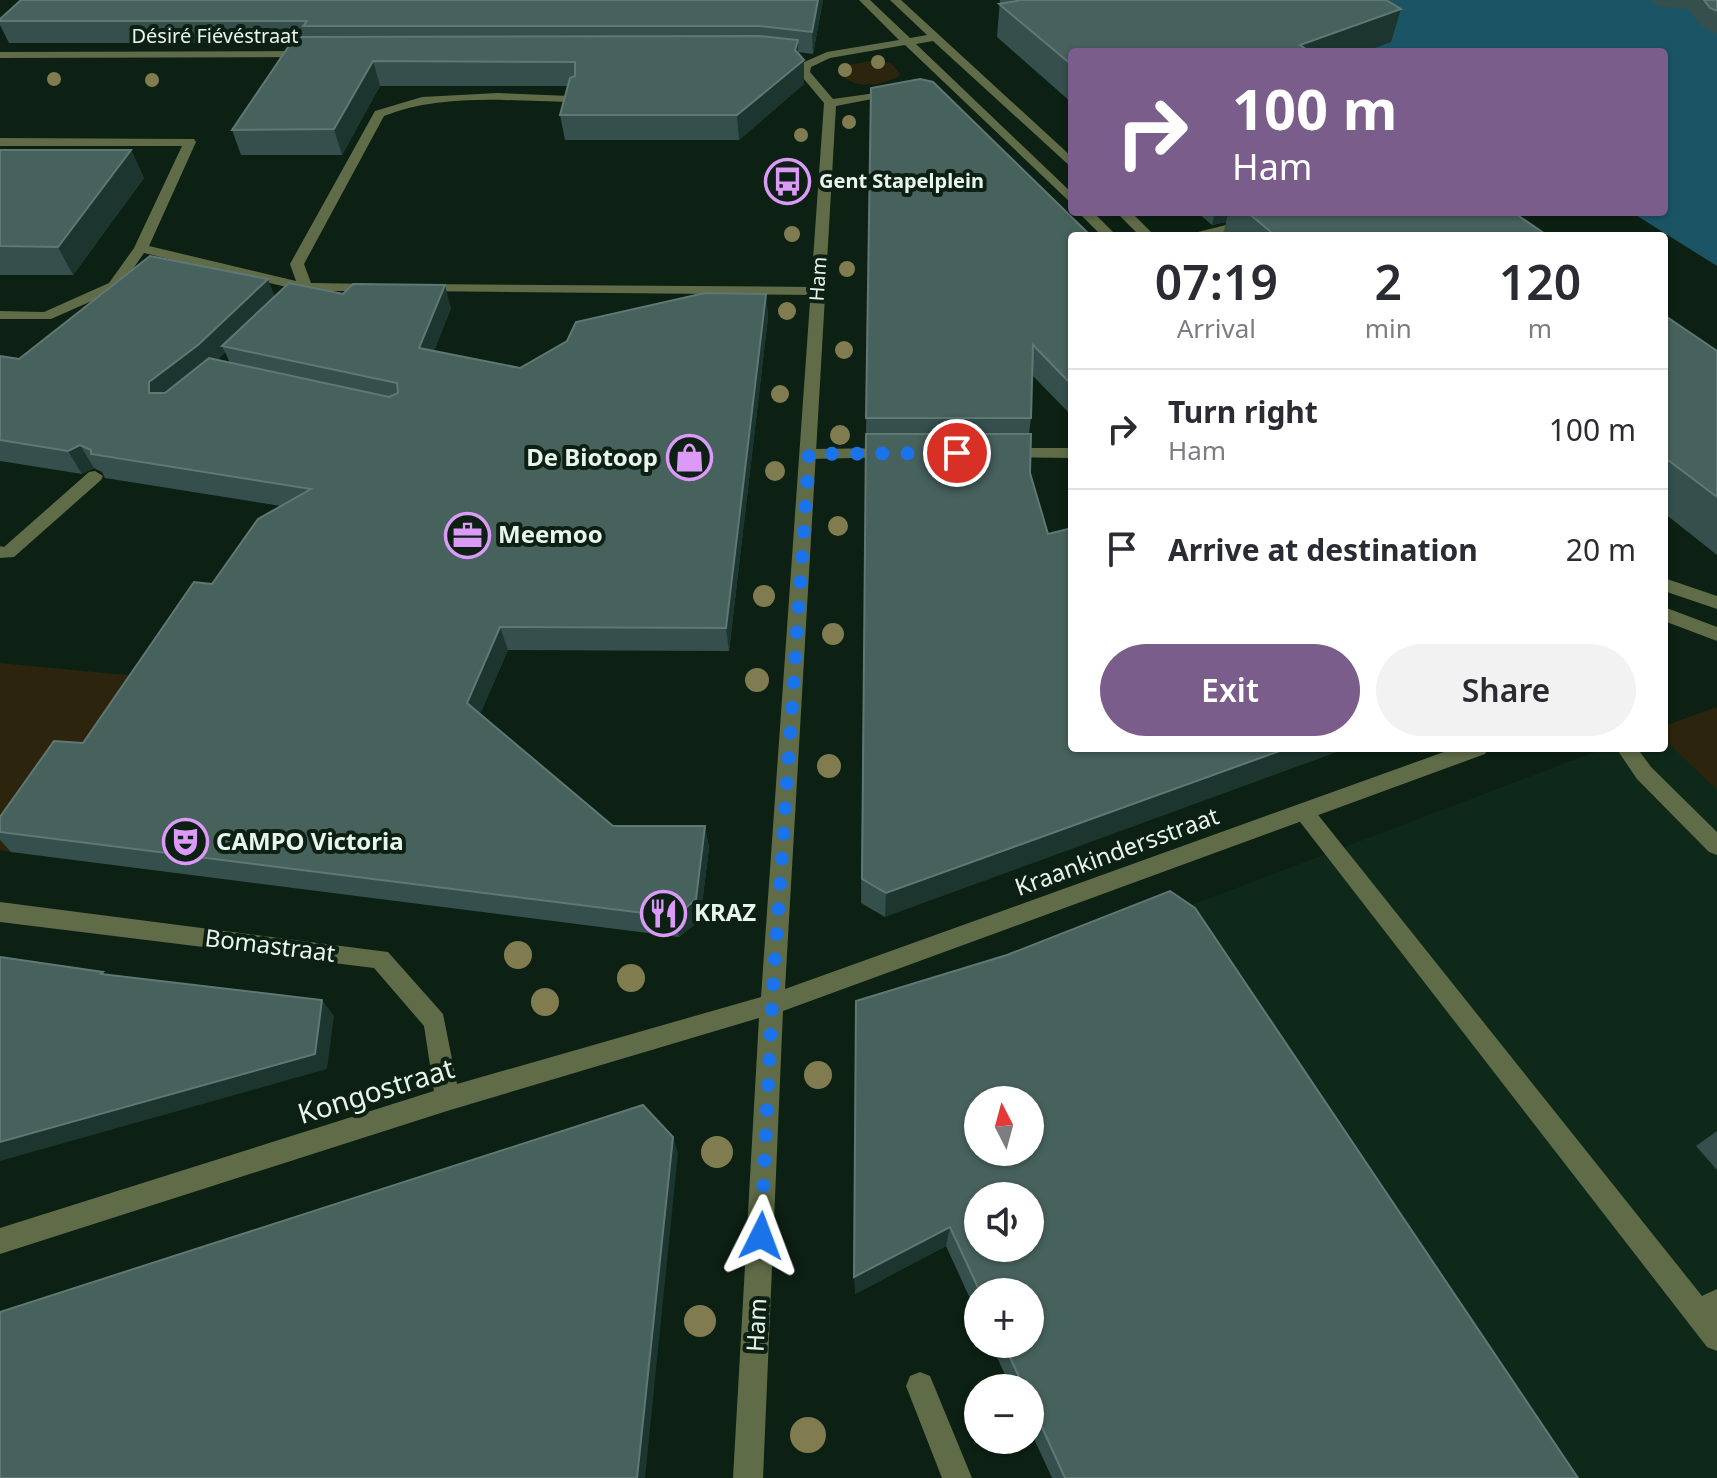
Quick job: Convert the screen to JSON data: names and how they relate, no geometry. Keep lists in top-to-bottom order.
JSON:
{
  "streets": {
    "street": [
      "Désiré Fiévéstraat",
      "Ham",
      "Kraankindersstraat",
      "Bomastraat",
      "Kongostraat"
    ]
  },
  "crossings": [
    ["Ham", "Kraankindersstraat"],
    ["Ham", "Kongostraat"],
    ["Kraankindersstraat", "Kongostraat"],
    ["Bomastraat", "Kongostraat"]
  ],
  "places": {
    "bus stop": ["Gent Stapelplein"],
    "shop": ["De Biotoop"],
    "office": ["Meemoo"],
    "theatre": ["CAMPO Victoria"],
    "restaurant": ["KRAZ"]
  },
  "north": "top",
  "page": {
    "turn": ["100 m", "Ham"],
    "eta": [
      "07:19",
      "Arrival",
      "2",
      "min",
      "120",
      "m"
    ],
    "list": [
      {
        "name": "Turn right",
        "note": "Ham",
        "value": "100 m"
      },
      {
        "name": "Arrive at destination",
        "value": "20 m"
      }
    ],
    "buttons": ["Exit", "Share"],
    "map_buttons": ["+", "−"]
  }
}
